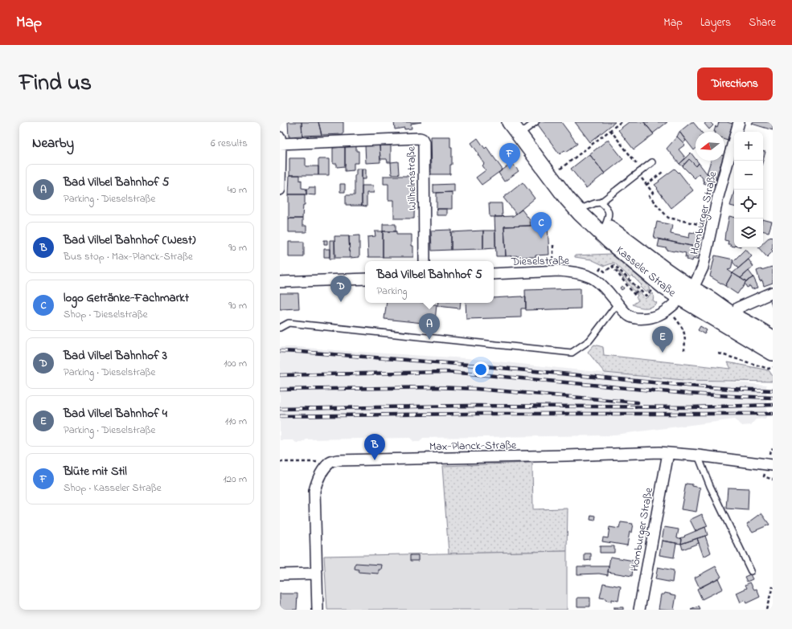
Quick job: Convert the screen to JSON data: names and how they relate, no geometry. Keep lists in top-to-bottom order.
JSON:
{
  "streets": {
    "main road": ["Kasseler Straße"],
    "street": [
      "Wilhelmstraße",
      "Homburger Straße",
      "Dieselstraße",
      "Max-Planck-Straße"
    ]
  },
  "crossings": [
    ["Homburger Straße", "Dieselstraße"],
    ["Homburger Straße", "Kasseler Straße"],
    ["Homburger Straße", "Max-Planck-Straße"],
    ["Dieselstraße", "Kasseler Straße"]
  ],
  "north": "left",
  "page": {
    "header": "Map",
    "nav": ["Map", "Layers", "Share"],
    "title": "Find us",
    "buttons": "Directions",
    "heading": ["Nearby", "6 results"],
    "map_buttons": ["+", "−"],
    "pins": [
      "F",
      "C",
      "D",
      "A",
      "E",
      "B"
    ],
    "list": [
      {
        "mark": "A",
        "name": "Bad Vilbel Bahnhof 5",
        "note": "Parking · Dieselstraße",
        "value": "40 m"
      },
      {
        "mark": "B",
        "name": "Bad Vilbel Bahnhof (West)",
        "note": "Bus stop · Max-Planck-Straße",
        "value": "90 m"
      },
      {
        "mark": "C",
        "name": "logo Getränke-Fachmarkt",
        "note": "Shop · Dieselstraße",
        "value": "90 m"
      },
      {
        "mark": "D",
        "name": "Bad Vilbel Bahnhof 3",
        "note": "Parking · Dieselstraße",
        "value": "100 m"
      },
      {
        "mark": "E",
        "name": "Bad Vilbel Bahnhof 4",
        "note": "Parking · Dieselstraße",
        "value": "110 m"
      },
      {
        "mark": "F",
        "name": "Blüte mit Stil",
        "note": "Shop · Kasseler Straße",
        "value": "120 m"
      }
    ],
    "popup": ["Bad Vilbel Bahnhof 5", "Parking"]
  }
}
